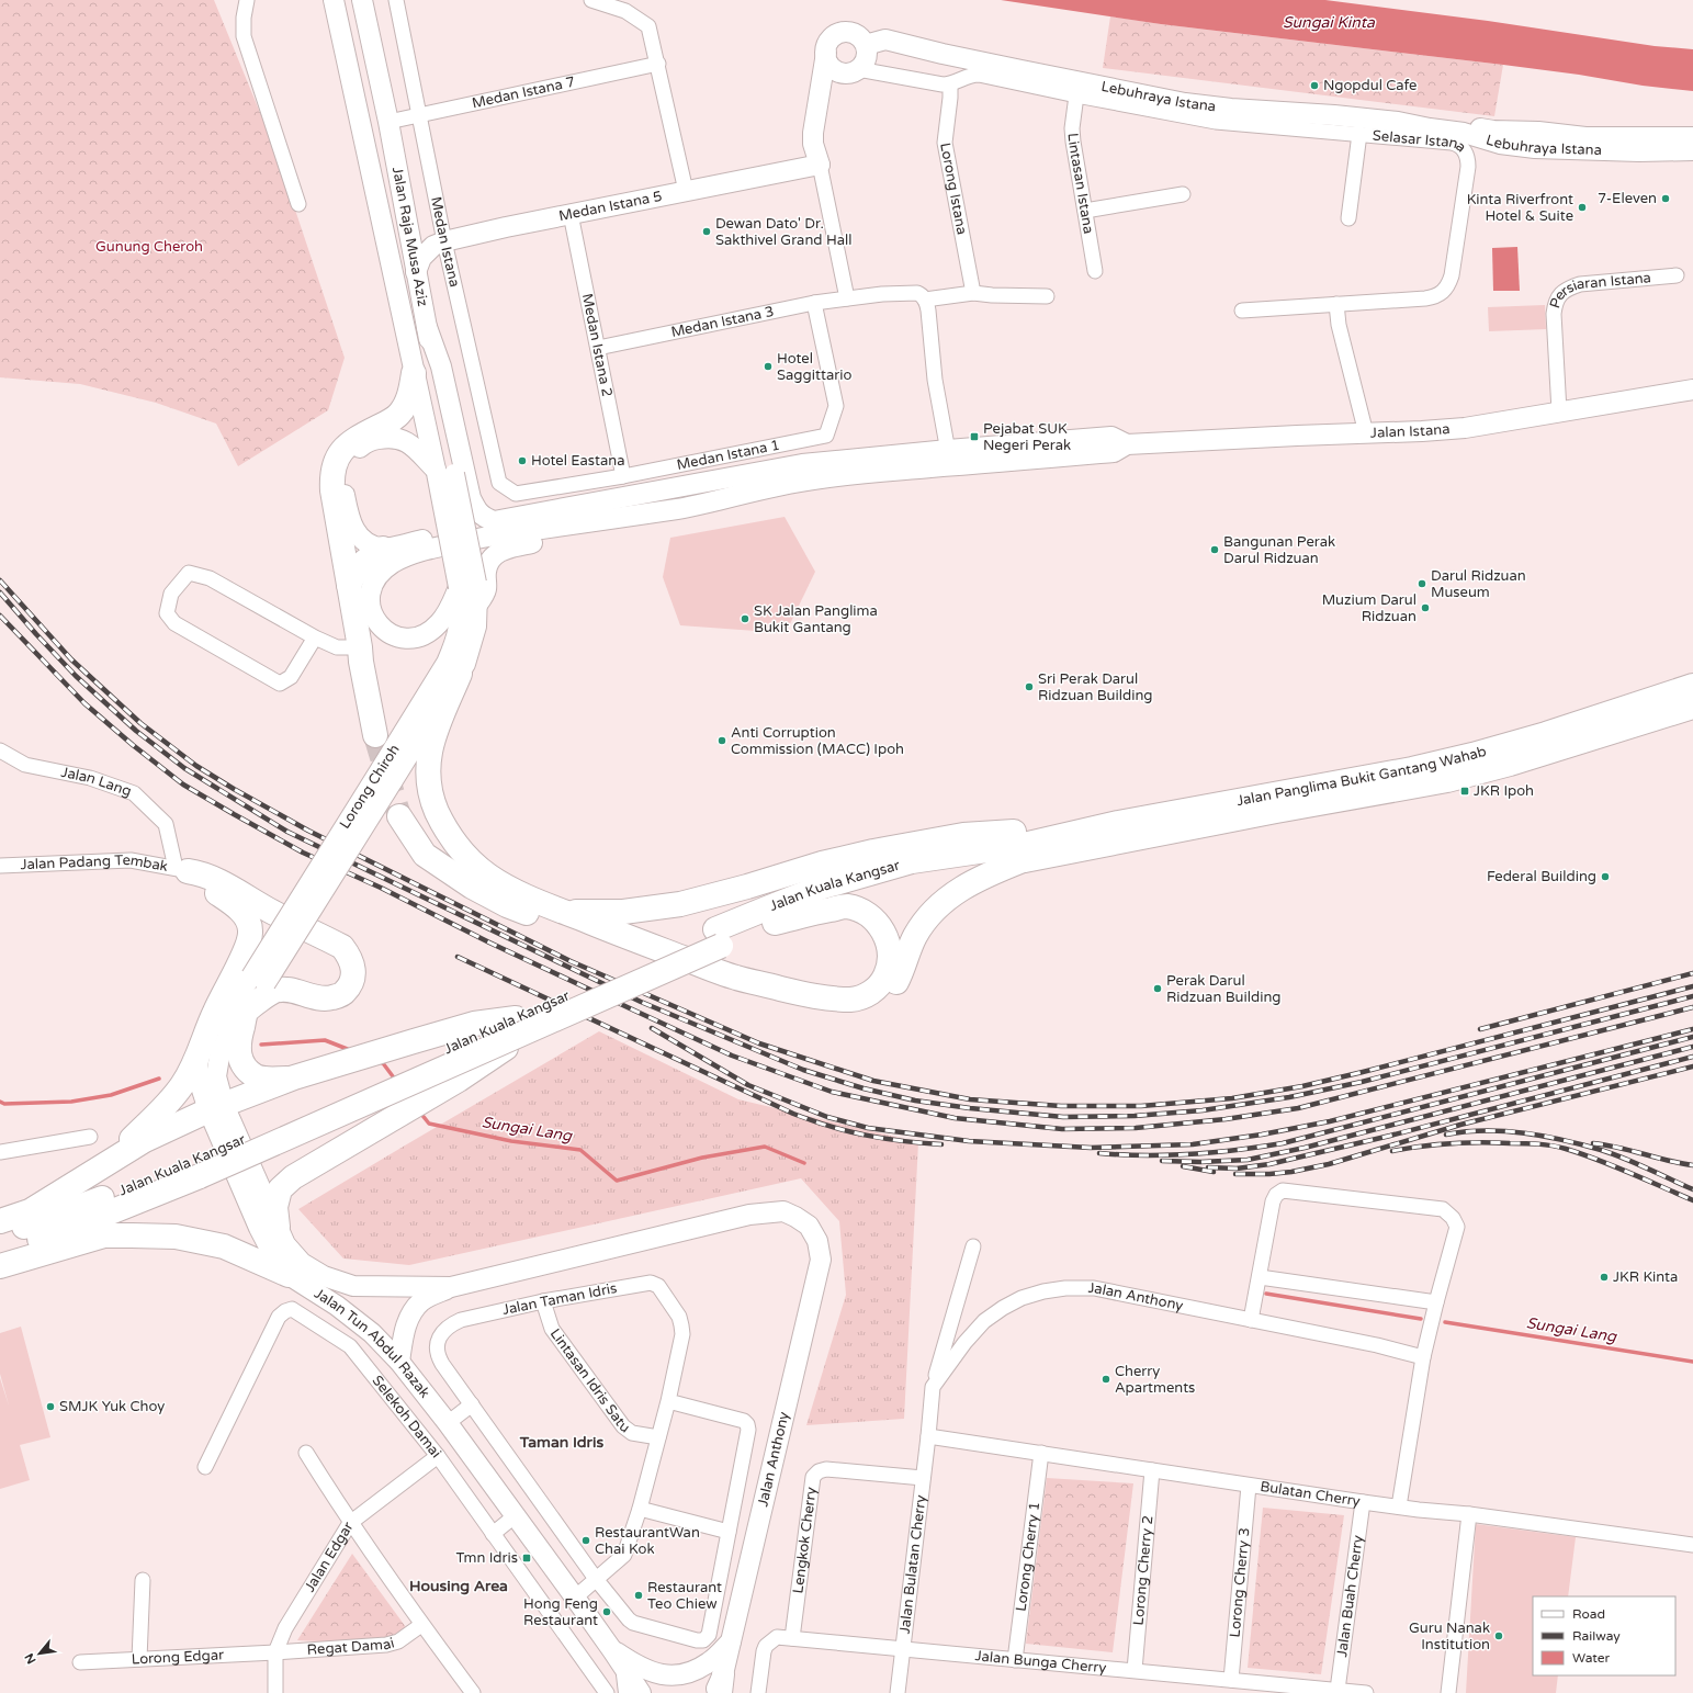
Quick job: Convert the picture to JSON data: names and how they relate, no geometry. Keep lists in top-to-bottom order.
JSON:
{
  "streets": {
    "highway": ["Jalan Panglima Bukit Gantang Wahab", "Jalan Kuala Kangsar"],
    "main road": [
      "Lebuhraya Istana",
      "Medan Istana 5",
      "Jalan Raja Musa Aziz",
      "Jalan Istana",
      "Lorong Chiroh",
      "Jalan Anthony",
      "Jalan Tun Abdul Razak"
    ],
    "street": [
      "Medan Istana 7",
      "Selasar Istana",
      "Lintasan Istana",
      "Lorong Istana",
      "Medan Istana",
      "Persiaran Istana",
      "Medan Istana 3",
      "Medan Istana 2",
      "Medan Istana 1",
      "Jalan Lang",
      "Jalan Padang Tembak",
      "Jalan Taman Idris",
      "Lintasan Idris Satu",
      "Selekoh Damai",
      "Bulatan Cherry",
      "Lengkok Cherry",
      "Lorong Cherry 1",
      "Jalan Edgar",
      "Jalan Bulatan Cherry",
      "Lorong Cherry 2",
      "Lorong Cherry 3",
      "Jalan Buah Cherry",
      "Regat Damai",
      "Lorong Edgar",
      "Jalan Bunga Cherry"
    ]
  },
  "crossings": [
    ["Medan Istana 7", "Jalan Raja Musa Aziz"],
    ["Medan Istana 7", "Medan Istana"],
    ["Selasar Istana", "Lintasan Istana"],
    ["Selasar Istana", "Lorong Istana"],
    ["Medan Istana 5", "Jalan Raja Musa Aziz"],
    ["Medan Istana 5", "Medan Istana"],
    ["Medan Istana 5", "Medan Istana 2"],
    ["Medan Istana", "Medan Istana 1"],
    ["Persiaran Istana", "Jalan Istana"],
    ["Medan Istana 3", "Medan Istana 2"],
    ["Medan Istana 3", "Medan Istana 1"],
    ["Medan Istana 2", "Medan Istana 1"],
    ["Jalan Panglima Bukit Gantang Wahab", "Jalan Kuala Kangsar"],
    ["Jalan Lang", "Jalan Padang Tembak"],
    ["Lorong Chiroh", "Jalan Tun Abdul Razak"],
    ["Jalan Taman Idris", "Jalan Tun Abdul Razak"],
    ["Jalan Taman Idris", "Lintasan Idris Satu"],
    ["Selekoh Damai", "Jalan Edgar"],
    ["Bulatan Cherry", "Lorong Cherry 1"],
    ["Bulatan Cherry", "Jalan Bulatan Cherry"],
    ["Bulatan Cherry", "Lorong Cherry 2"],
    ["Bulatan Cherry", "Lorong Cherry 3"],
    ["Bulatan Cherry", "Jalan Buah Cherry"],
    ["Lengkok Cherry", "Jalan Bulatan Cherry"],
    ["Lengkok Cherry", "Jalan Bunga Cherry"],
    ["Lorong Cherry 1", "Jalan Bunga Cherry"],
    ["Jalan Edgar", "Regat Damai"],
    ["Jalan Edgar", "Lorong Edgar"],
    ["Jalan Bulatan Cherry", "Jalan Bunga Cherry"],
    ["Lorong Cherry 2", "Jalan Bunga Cherry"],
    ["Lorong Cherry 3", "Jalan Bunga Cherry"],
    ["Jalan Buah Cherry", "Jalan Bunga Cherry"],
    ["Regat Damai", "Lorong Edgar"]
  ],
  "districts": ["Taman Idris", "Housing Area"],
  "water": ["Sungai Kinta", "Sungai Lang"],
  "parks": ["Gunung Cheroh"],
  "places": {
    "other": [
      "Ngopdul Cafe",
      "7-Eleven",
      "Kinta Riverfront Hotel & Suite",
      "Dewan Dato' Dr. Sakthivel Grand Hall",
      "Hotel Saggittario",
      "Hotel Eastana",
      "Bangunan Perak Darul Ridzuan",
      "Darul Ridzuan Museum",
      "Muzium Darul Ridzuan",
      "SK Jalan Panglima Bukit Gantang",
      "Sri Perak Darul Ridzuan Building",
      "Anti Corruption Commission (MACC) Ipoh",
      "Federal Building",
      "Perak Darul Ridzuan Building",
      "JKR Kinta",
      "Cherry Apartments",
      "SMJK Yuk Choy",
      "RestaurantWan Chai Kok",
      "Restaurant Teo Chiew",
      "Hong Feng Restaurant",
      "Guru Nanak Institution"
    ],
    "transit": ["Pejabat SUK Negeri Perak", "JKR Ipoh", "Tmn Idris"]
  },
  "legend": ["Road", "Railway", "Water"],
  "north": "bottom left"
}
